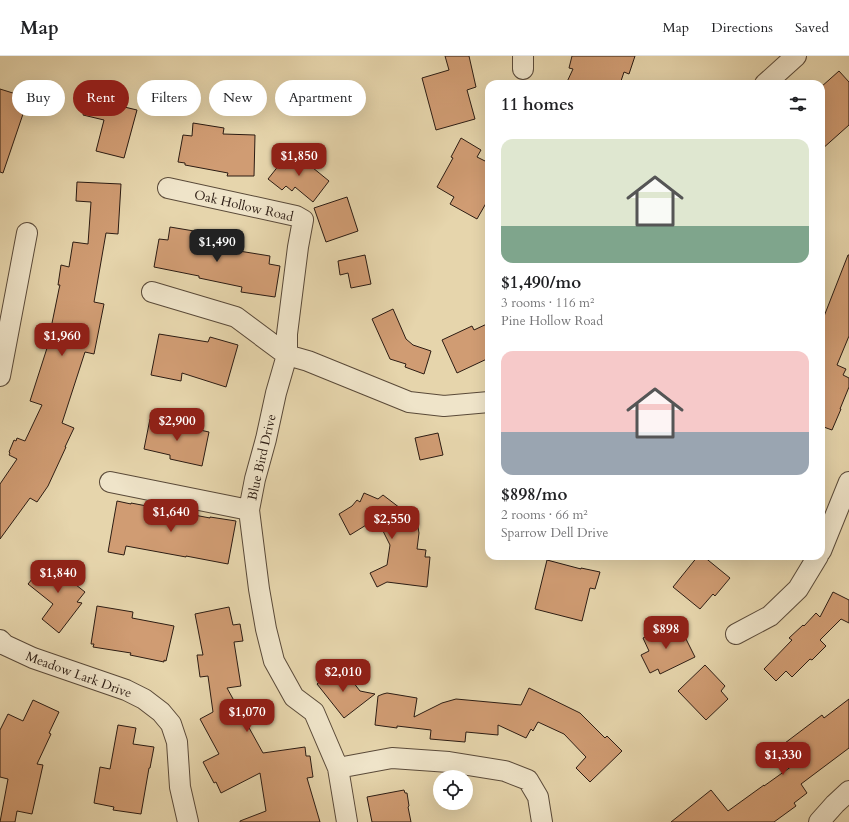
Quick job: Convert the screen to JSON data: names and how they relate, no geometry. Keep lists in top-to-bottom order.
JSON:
{
  "streets": {
    "street": ["Oak Hollow Road", "Blue Bird Drive", "Meadow Lark Drive"]
  },
  "crossings": [
    ["Oak Hollow Road", "Blue Bird Drive"]
  ],
  "page": {
    "header": "Map",
    "nav": ["Map", "Directions", "Saved"],
    "chip": [
      "Buy",
      "Rent",
      "Filters",
      "New",
      "Apartment"
    ],
    "heading": "11 homes",
    "list": [
      {
        "name": "$1,490/mo",
        "note": "3 rooms · 116 m² · Pine Hollow Road"
      },
      {
        "name": "$898/mo",
        "note": "2 rooms · 66 m² · Sparrow Dell Drive"
      }
    ],
    "price": [
      "$1,850",
      "$1,490",
      "$1,960",
      "$2,900",
      "$1,640",
      "$2,550",
      "$1,840",
      "$898",
      "$2,010",
      "$1,070",
      "$1,330"
    ]
  }
}
